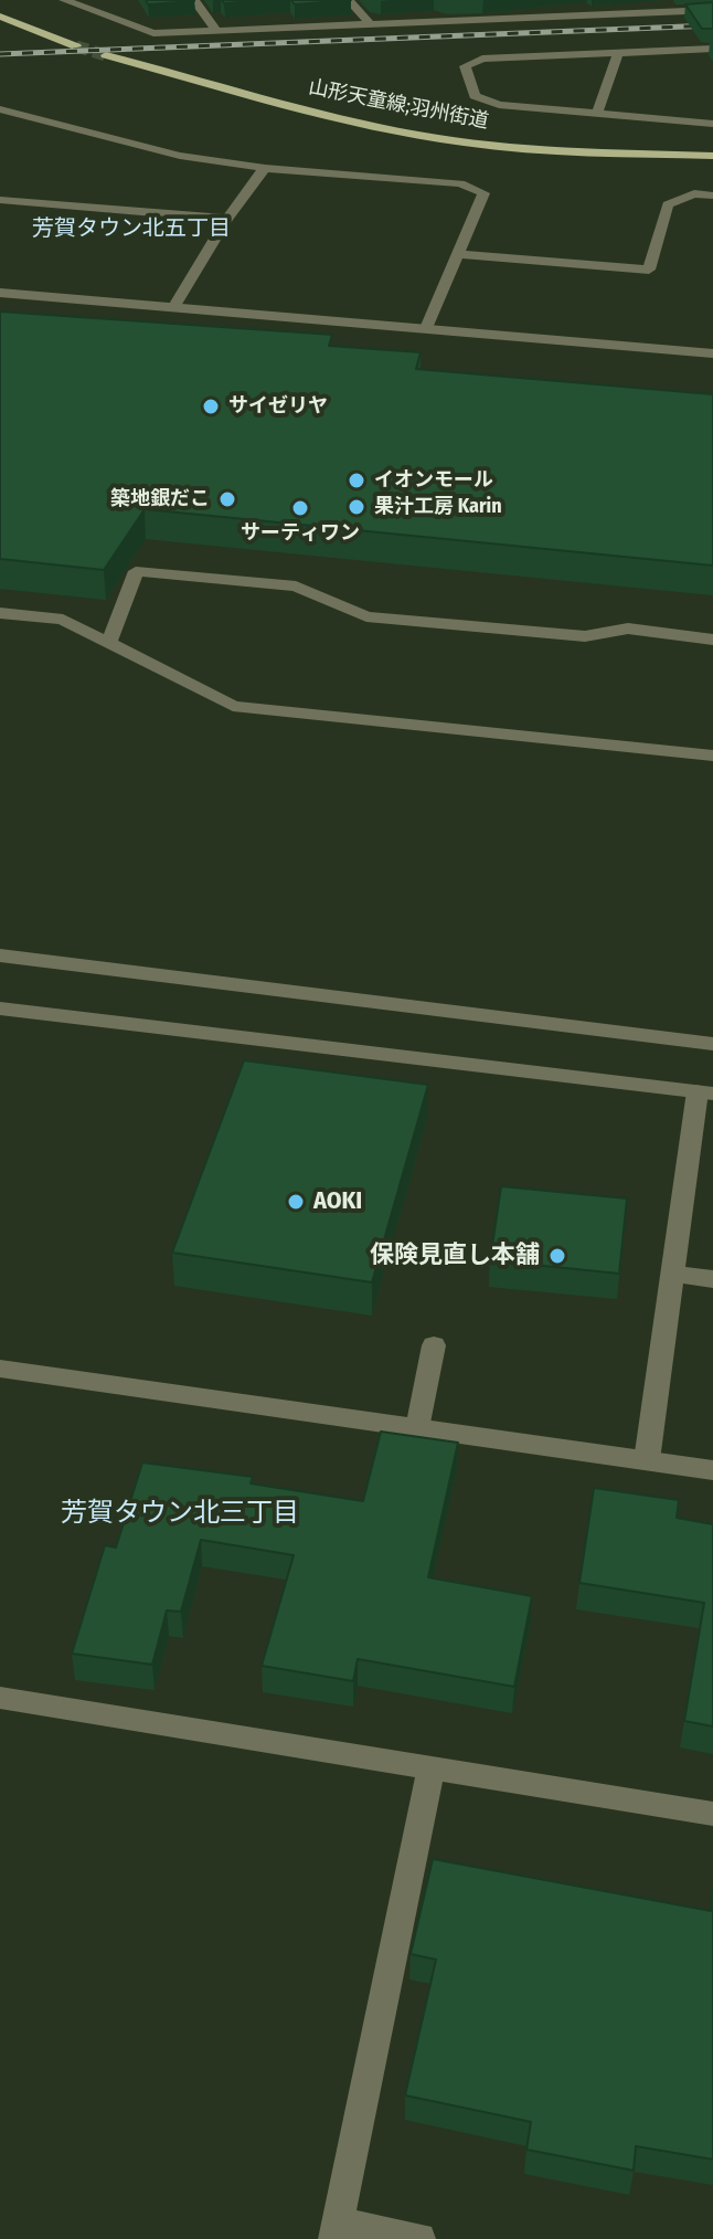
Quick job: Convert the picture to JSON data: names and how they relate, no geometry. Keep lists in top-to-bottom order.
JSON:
{
  "streets": {
    "main road": ["山形天童線;羽州街道"]
  },
  "districts": ["芳賀タウン北五丁目", "芳賀タウン北三丁目"],
  "places": [
    "サイゼリヤ",
    "イオンモール",
    "築地銀だこ",
    "果汁工房 Karin",
    "サーティワン",
    "AOKI",
    "保険見直し本舗"
  ]
}
